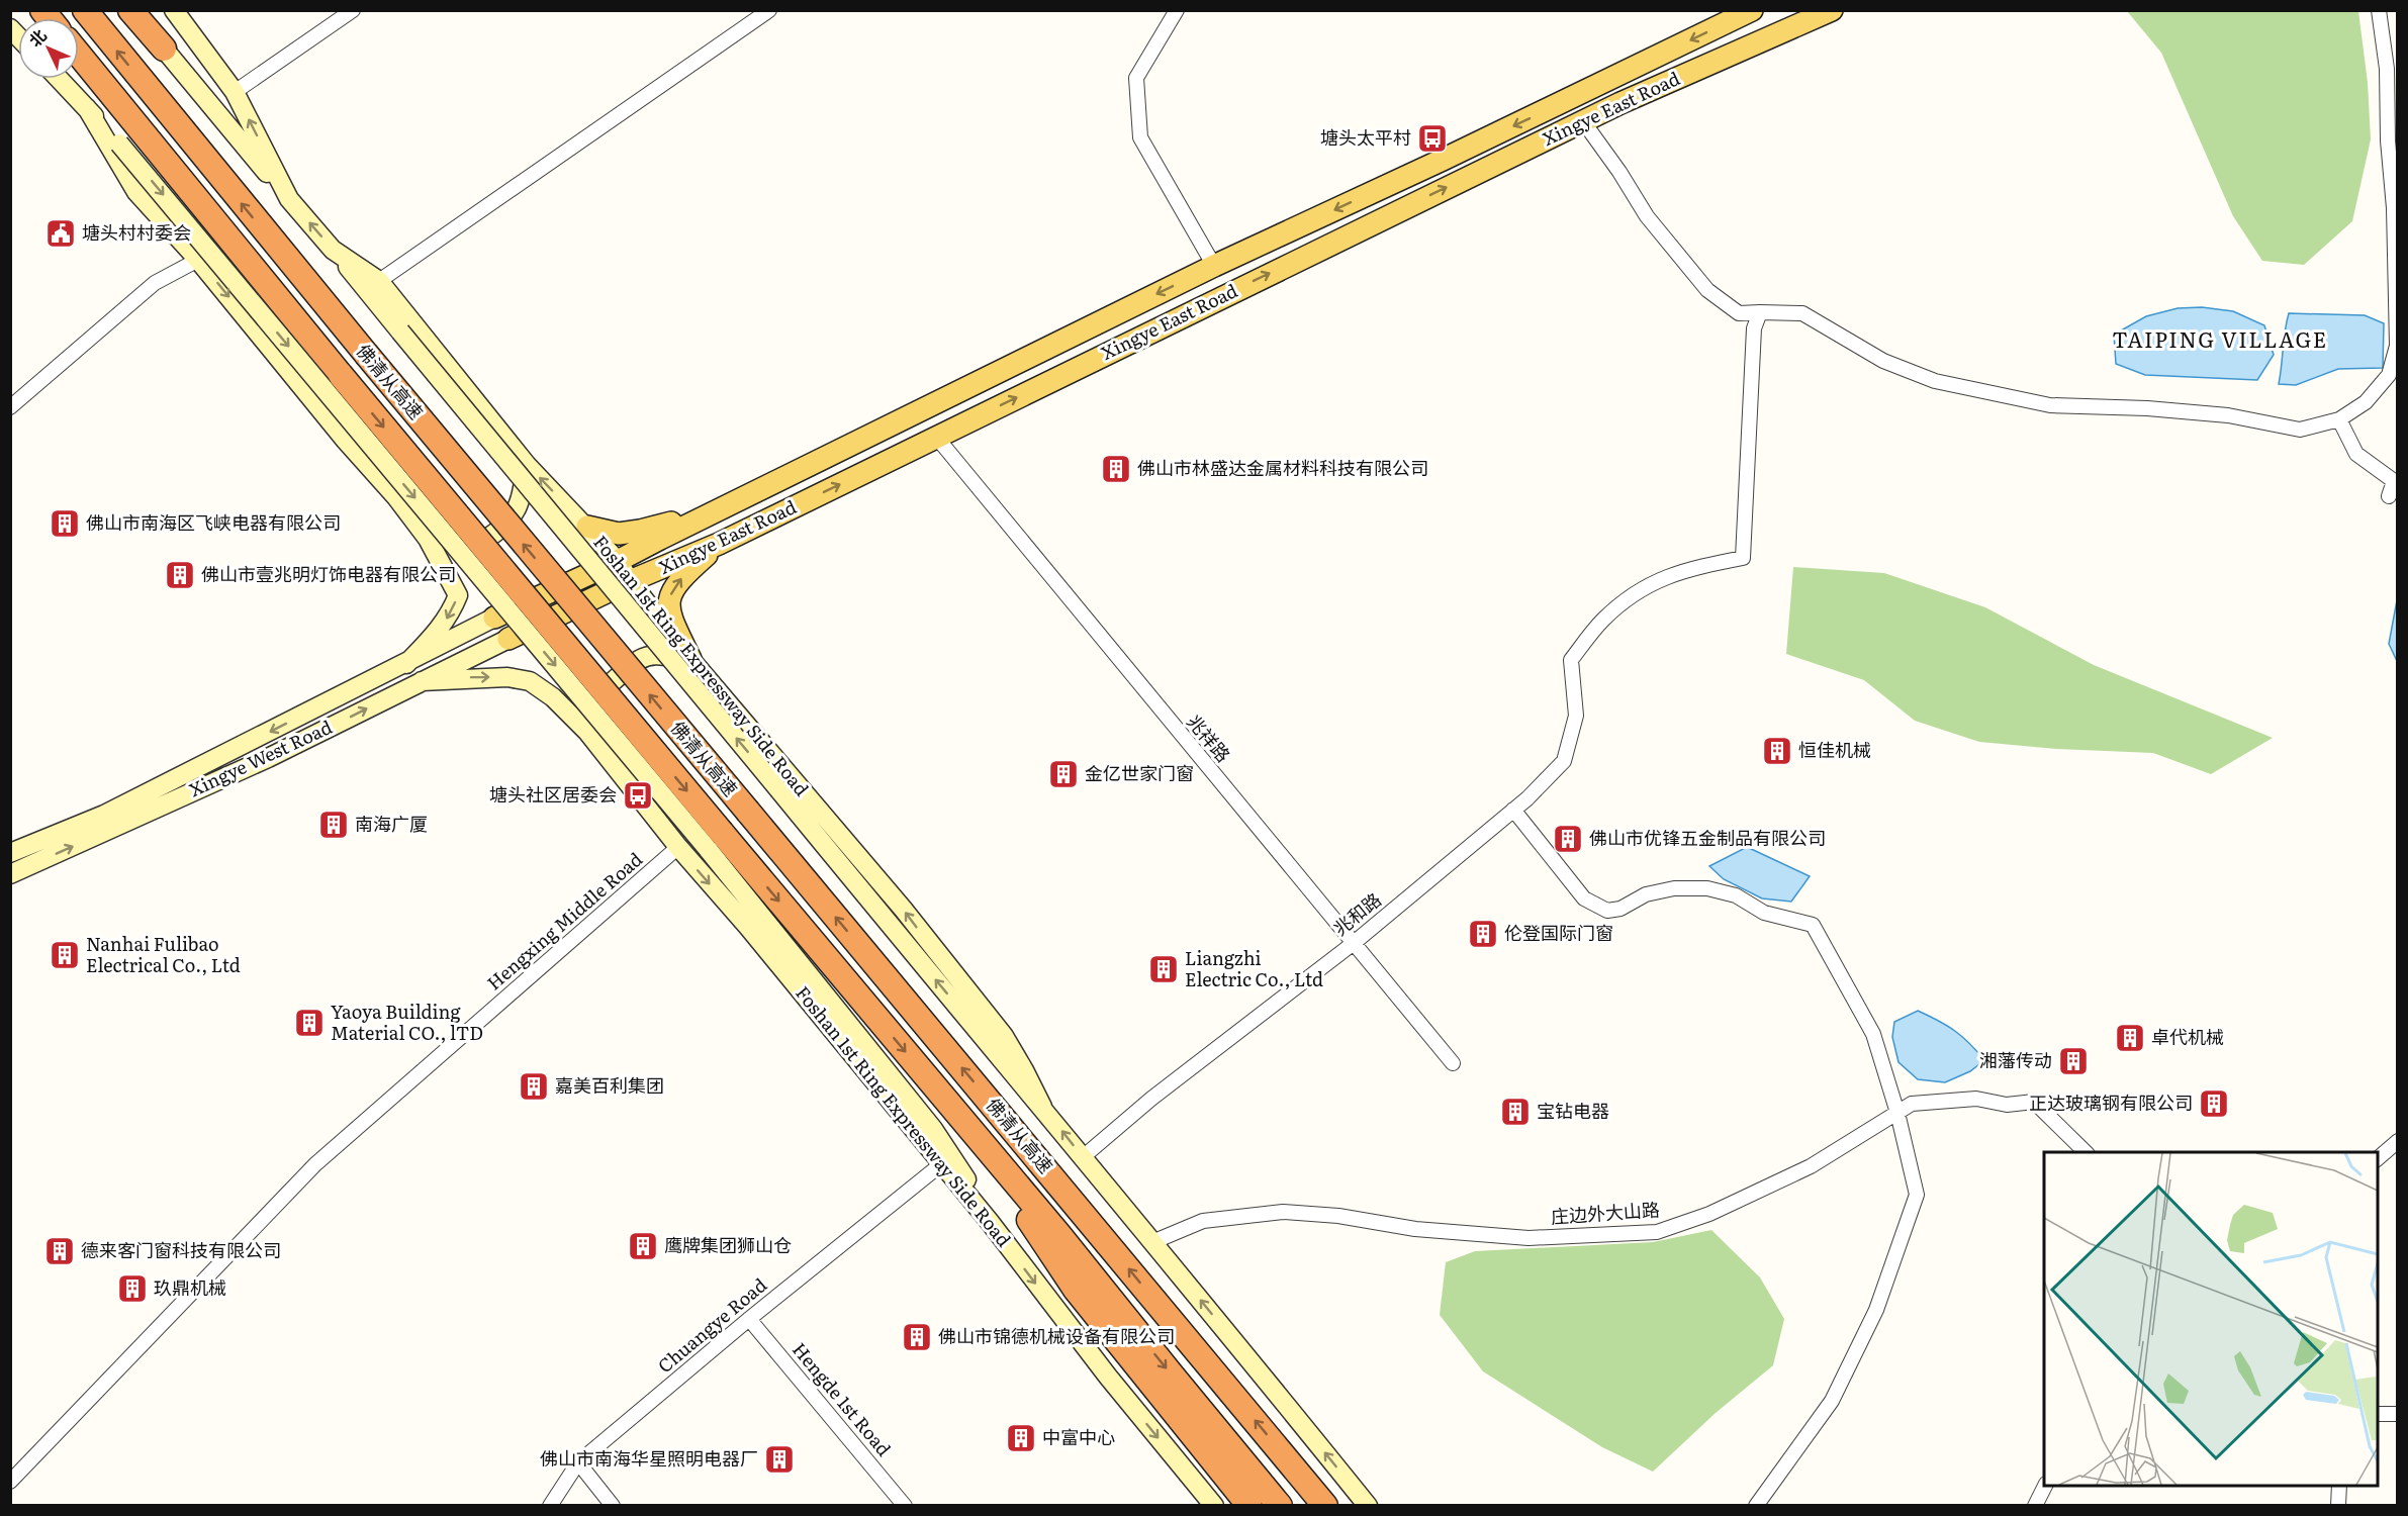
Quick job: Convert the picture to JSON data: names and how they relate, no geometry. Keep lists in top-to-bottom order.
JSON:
{
  "streets": {
    "highway": ["佛清从高速"],
    "main road": ["Xingye East Road", "Foshan 1st Ring Expressway Side Road", "Xingye West Road"],
    "street": [
      "兆祥路",
      "兆和路",
      "Hengxing Middle Road",
      "庄边外大山路",
      "Chuangye Road",
      "Hengde 1st Road"
    ]
  },
  "crossings": [
    ["Xingye East Road", "Foshan 1st Ring Expressway Side Road"],
    ["Xingye East Road", "兆祥路"],
    ["Xingye East Road", "Xingye West Road"],
    ["Foshan 1st Ring Expressway Side Road", "Xingye West Road"],
    ["Foshan 1st Ring Expressway Side Road", "兆和路"],
    ["Foshan 1st Ring Expressway Side Road", "Hengxing Middle Road"],
    ["Foshan 1st Ring Expressway Side Road", "庄边外大山路"],
    ["Foshan 1st Ring Expressway Side Road", "Chuangye Road"],
    ["兆祥路", "兆和路"],
    ["Chuangye Road", "Hengde 1st Road"]
  ],
  "districts": ["TAIPING VILLAGE"],
  "places": {
    "bus stop": ["塘头太平村", "塘头社区居委会"],
    "public building": ["塘头村村委会"],
    "building": [
      "佛山市林盛达金属材料科技有限公司",
      "佛山市南海区飞峡电器有限公司",
      "佛山市壹兆明灯饰电器有限公司",
      "恒佳机械",
      "金亿世家门窗",
      "南海广厦",
      "佛山市优锋五金制品有限公司",
      "伦登国际门窗",
      "Nanhai Fulibao Electrical Co., Ltd",
      "Liangzhi Electric Co., Ltd",
      "Yaoya Building Material CO., lTD",
      "卓代机械",
      "湘藩传动",
      "嘉美百利集团",
      "正达玻璃钢有限公司",
      "宝钻电器",
      "鹰牌集团狮山仓",
      "德来客门窗科技有限公司",
      "玖鼎机械",
      "佛山市锦德机械设备有限公司",
      "中富中心",
      "佛山市南海华星照明电器厂"
    ]
  },
  "north": "top left"
}
